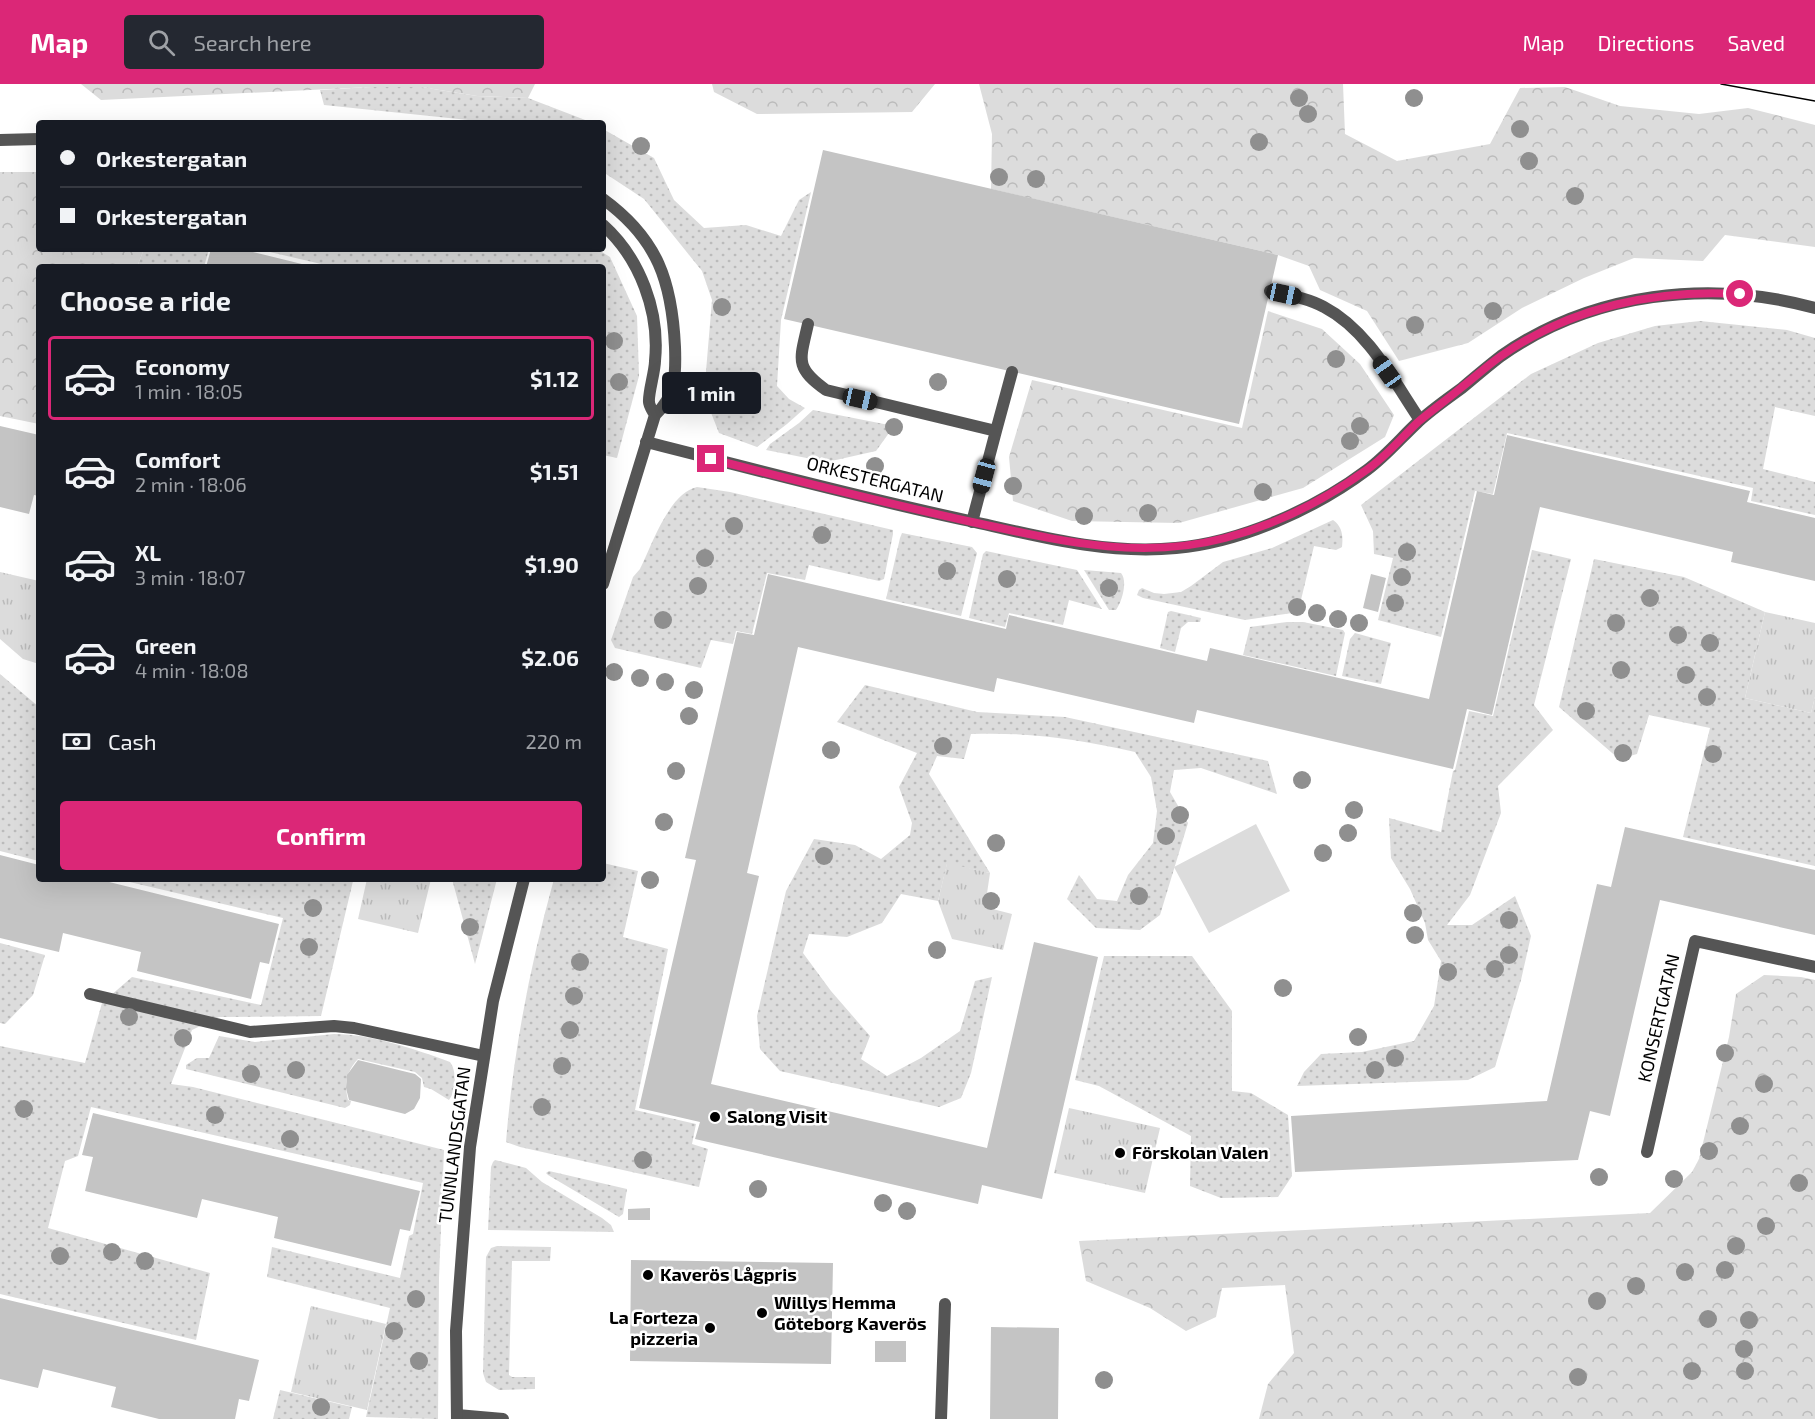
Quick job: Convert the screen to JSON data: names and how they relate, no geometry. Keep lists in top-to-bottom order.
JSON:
{
  "streets": {
    "street": ["ORKESTERGATAN", "KONSERTGATAN", "TUNNLANDSGATAN"]
  },
  "places": [
    "Salong Visit",
    "Förskolan Valen",
    "Kaverös Lågpris",
    "Willys Hemma Göteborg Kaverös",
    "La Forteza pizzeria"
  ],
  "page": {
    "header": "Map",
    "search": "Search here",
    "nav": ["Map", "Directions", "Saved"],
    "banner": ["Orkestergatan", "Orkestergatan"],
    "heading": "Choose a ride",
    "list": [
      {
        "name": "Economy",
        "note": "1 min · 18:05",
        "value": "$1.12"
      },
      {
        "name": "Comfort",
        "note": "2 min · 18:06",
        "value": "$1.51"
      },
      {
        "name": "XL",
        "note": "3 min · 18:07",
        "value": "$1.90"
      },
      {
        "name": "Green",
        "note": "4 min · 18:08",
        "value": "$2.06"
      }
    ],
    "bubble": "1 min",
    "pay": ["Cash", "220 m"],
    "buttons": "Confirm"
  }
}
